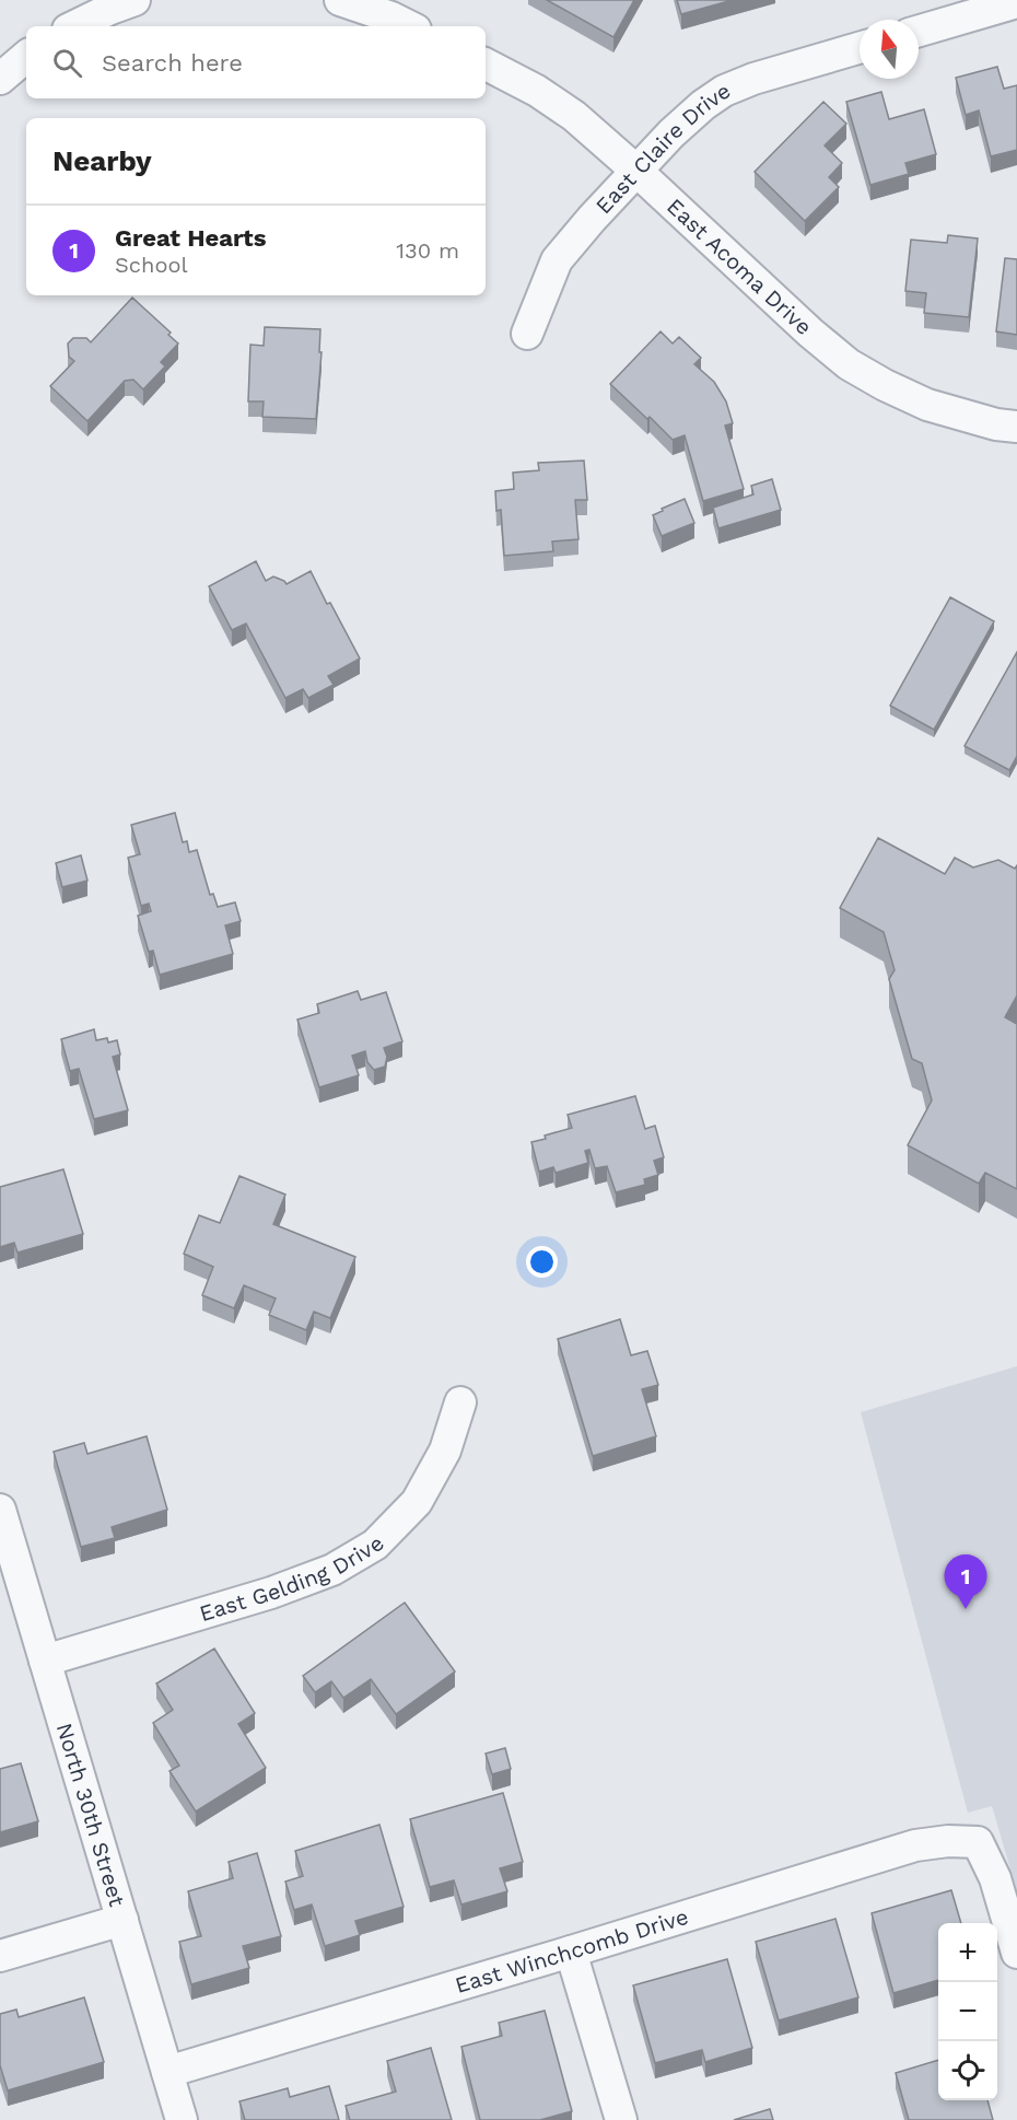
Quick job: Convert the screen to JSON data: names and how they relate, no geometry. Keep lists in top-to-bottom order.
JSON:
{
  "streets": {
    "street": [
      "East Claire Drive",
      "East Acoma Drive",
      "East Gelding Drive",
      "North 30th Street",
      "East Winchcomb Drive"
    ]
  },
  "crossings": [
    ["East Claire Drive", "East Acoma Drive"],
    ["East Gelding Drive", "North 30th Street"],
    ["North 30th Street", "East Winchcomb Drive"]
  ],
  "north": "top",
  "page": {
    "search": "Search here",
    "heading": "Nearby",
    "list": [
      {
        "mark": "1",
        "name": "Great Hearts",
        "note": "School",
        "value": "130 m"
      }
    ],
    "pins": "1",
    "map_buttons": ["+", "−"]
  }
}
